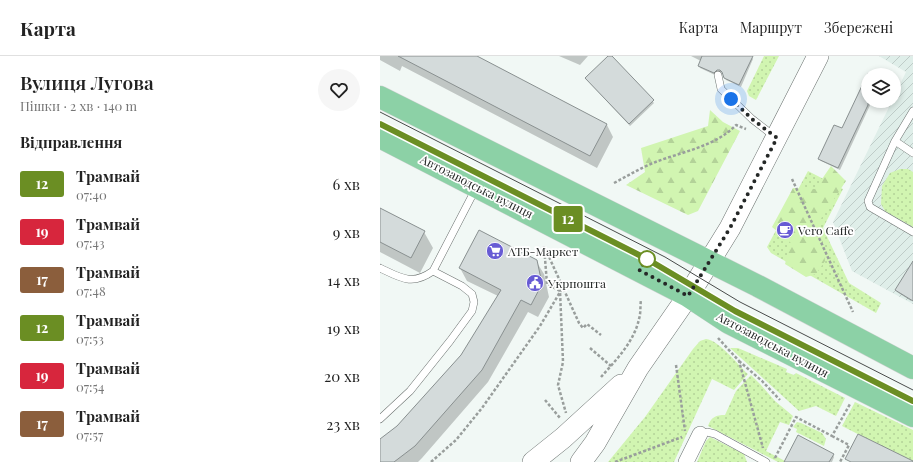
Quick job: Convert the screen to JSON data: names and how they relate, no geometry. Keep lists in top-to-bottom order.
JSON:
{
  "streets": {
    "main road": ["Автозаводська вулиця"]
  },
  "places": {
    "cafe": ["Vero Caffe"],
    "supermarket": ["АТБ-Маркет"],
    "public building": ["Укрпошта"]
  },
  "lines": ["tram line 12"],
  "page": {
    "header": "Карта",
    "nav": ["Карта", "Маршрут", "Збережені"],
    "heading": [
      ["Вулиця Лугова", "Пішки · 2 хв · 140 m"],
      "Відправлення"
    ],
    "on_map": "12",
    "list": [
      {
        "mark": "12",
        "name": "Трамвай",
        "note": "07:40",
        "value": "6 хв"
      },
      {
        "mark": "19",
        "name": "Трамвай",
        "note": "07:43",
        "value": "9 хв"
      },
      {
        "mark": "17",
        "name": "Трамвай",
        "note": "07:48",
        "value": "14 хв"
      },
      {
        "mark": "12",
        "name": "Трамвай",
        "note": "07:53",
        "value": "19 хв"
      },
      {
        "mark": "19",
        "name": "Трамвай",
        "note": "07:54",
        "value": "20 хв"
      },
      {
        "mark": "17",
        "name": "Трамвай",
        "note": "07:57",
        "value": "23 хв"
      }
    ]
  }
}
